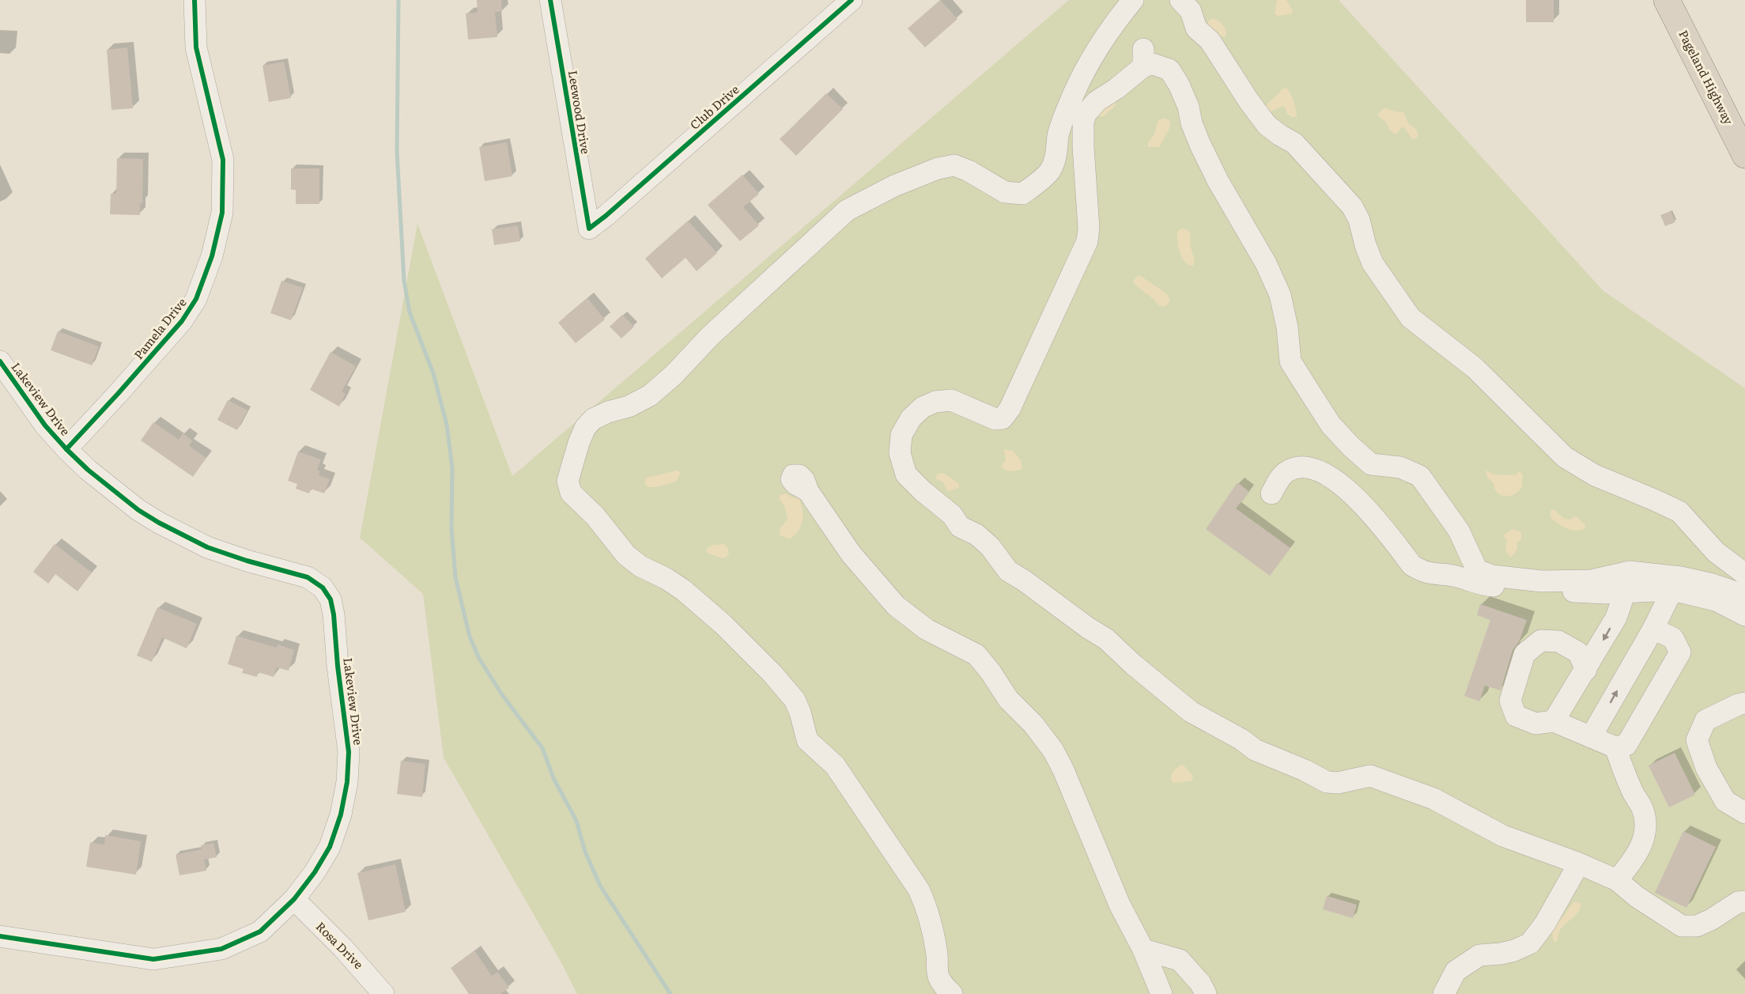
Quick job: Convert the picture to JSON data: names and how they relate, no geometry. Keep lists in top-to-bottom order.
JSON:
{
  "streets": {
    "highway": ["Pageland Highway"],
    "street": [
      "Club Drive",
      "Leewood Drive",
      "Pamela Drive",
      "Lakeview Drive",
      "Rosa Drive"
    ]
  },
  "crossings": [
    ["Club Drive", "Leewood Drive"],
    ["Pamela Drive", "Lakeview Drive"],
    ["Lakeview Drive", "Rosa Drive"]
  ]
}
